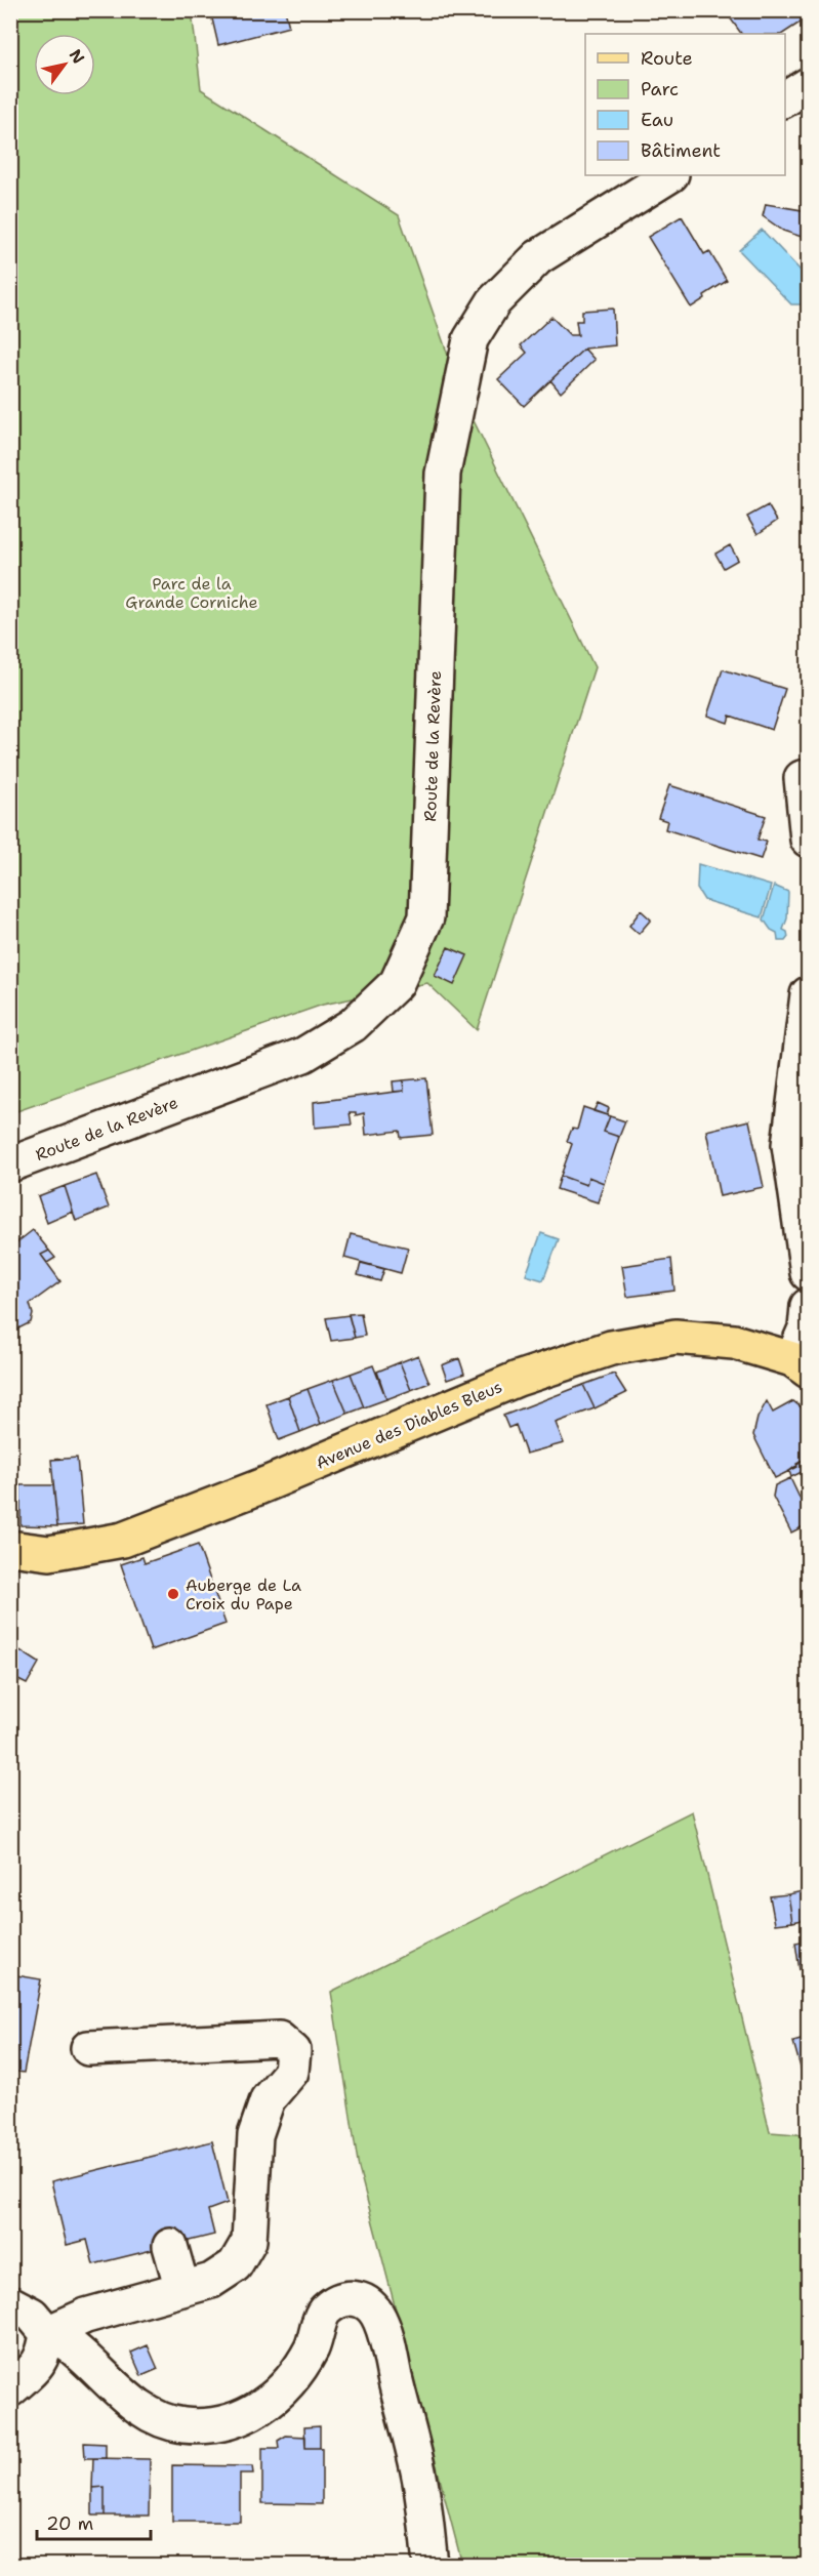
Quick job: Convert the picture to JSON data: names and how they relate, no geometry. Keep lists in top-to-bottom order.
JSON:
{
  "streets": {
    "main road": ["Avenue des Diables Bleus"],
    "street": ["Route de la Revère"]
  },
  "parks": ["Parc de la Grande Corniche"],
  "places": ["Auberge de La Croix du Pape"],
  "legend": [
    "Route",
    "Parc",
    "Eau",
    "Bâtiment"
  ],
  "scale_bar": "20 m",
  "north": "top right"
}
